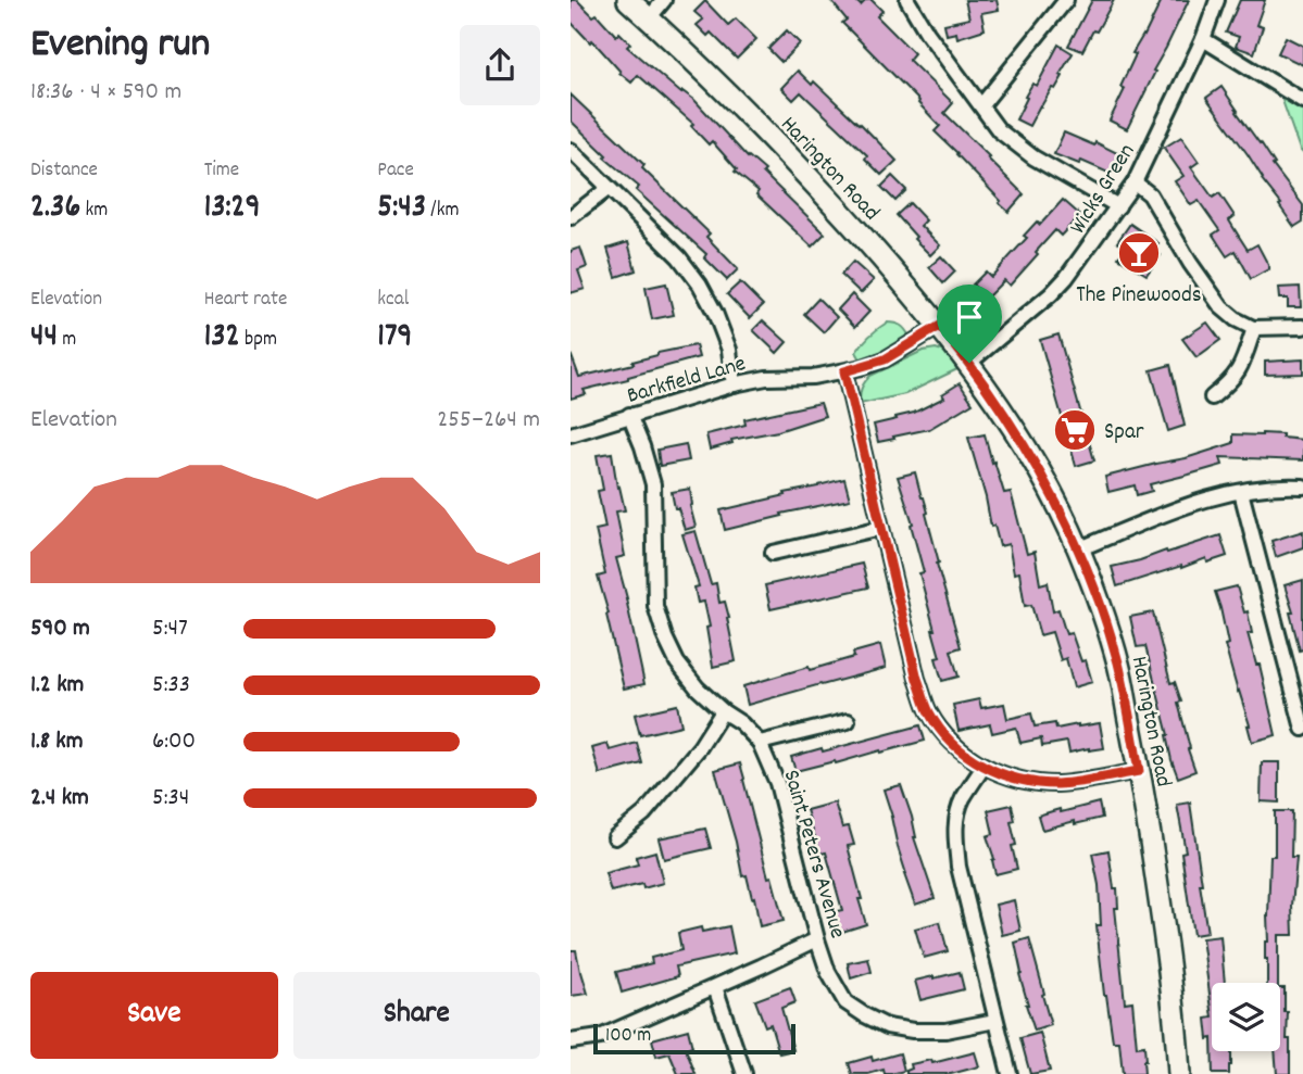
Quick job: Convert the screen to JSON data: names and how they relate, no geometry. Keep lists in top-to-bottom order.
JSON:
{
  "streets": {
    "street": [
      "Harington Road",
      "Wicks Green",
      "Barkfield Lane",
      "Saint Peters Avenue"
    ]
  },
  "crossings": [
    ["Harington Road", "Wicks Green"],
    ["Harington Road", "Barkfield Lane"],
    ["Barkfield Lane", "Saint Peters Avenue"]
  ],
  "places": {
    "bar": ["The Pinewoods"],
    "supermarket": ["Spar"]
  },
  "scale_bar": "100 m",
  "page": {
    "heading": ["Evening run", "18:36 · 4 × 590 m"],
    "stats": [
      ["Distance", "2.36 km"],
      ["Time", "13:29"],
      ["Pace", "5:43 /km"],
      ["Elevation", "44 m"],
      ["Heart rate", "132 bpm"],
      ["kcal", "179"]
    ],
    "chart": ["Elevation", "255–264 m"],
    "list": [
      {
        "name": "590 m",
        "note": "5:47"
      },
      {
        "name": "1.2 km",
        "note": "5:33"
      },
      {
        "name": "1.8 km",
        "note": "6:00"
      },
      {
        "name": "2.4 km",
        "note": "5:34"
      }
    ],
    "buttons": ["Save", "Share"],
    "scale": "100 m"
  }
}
